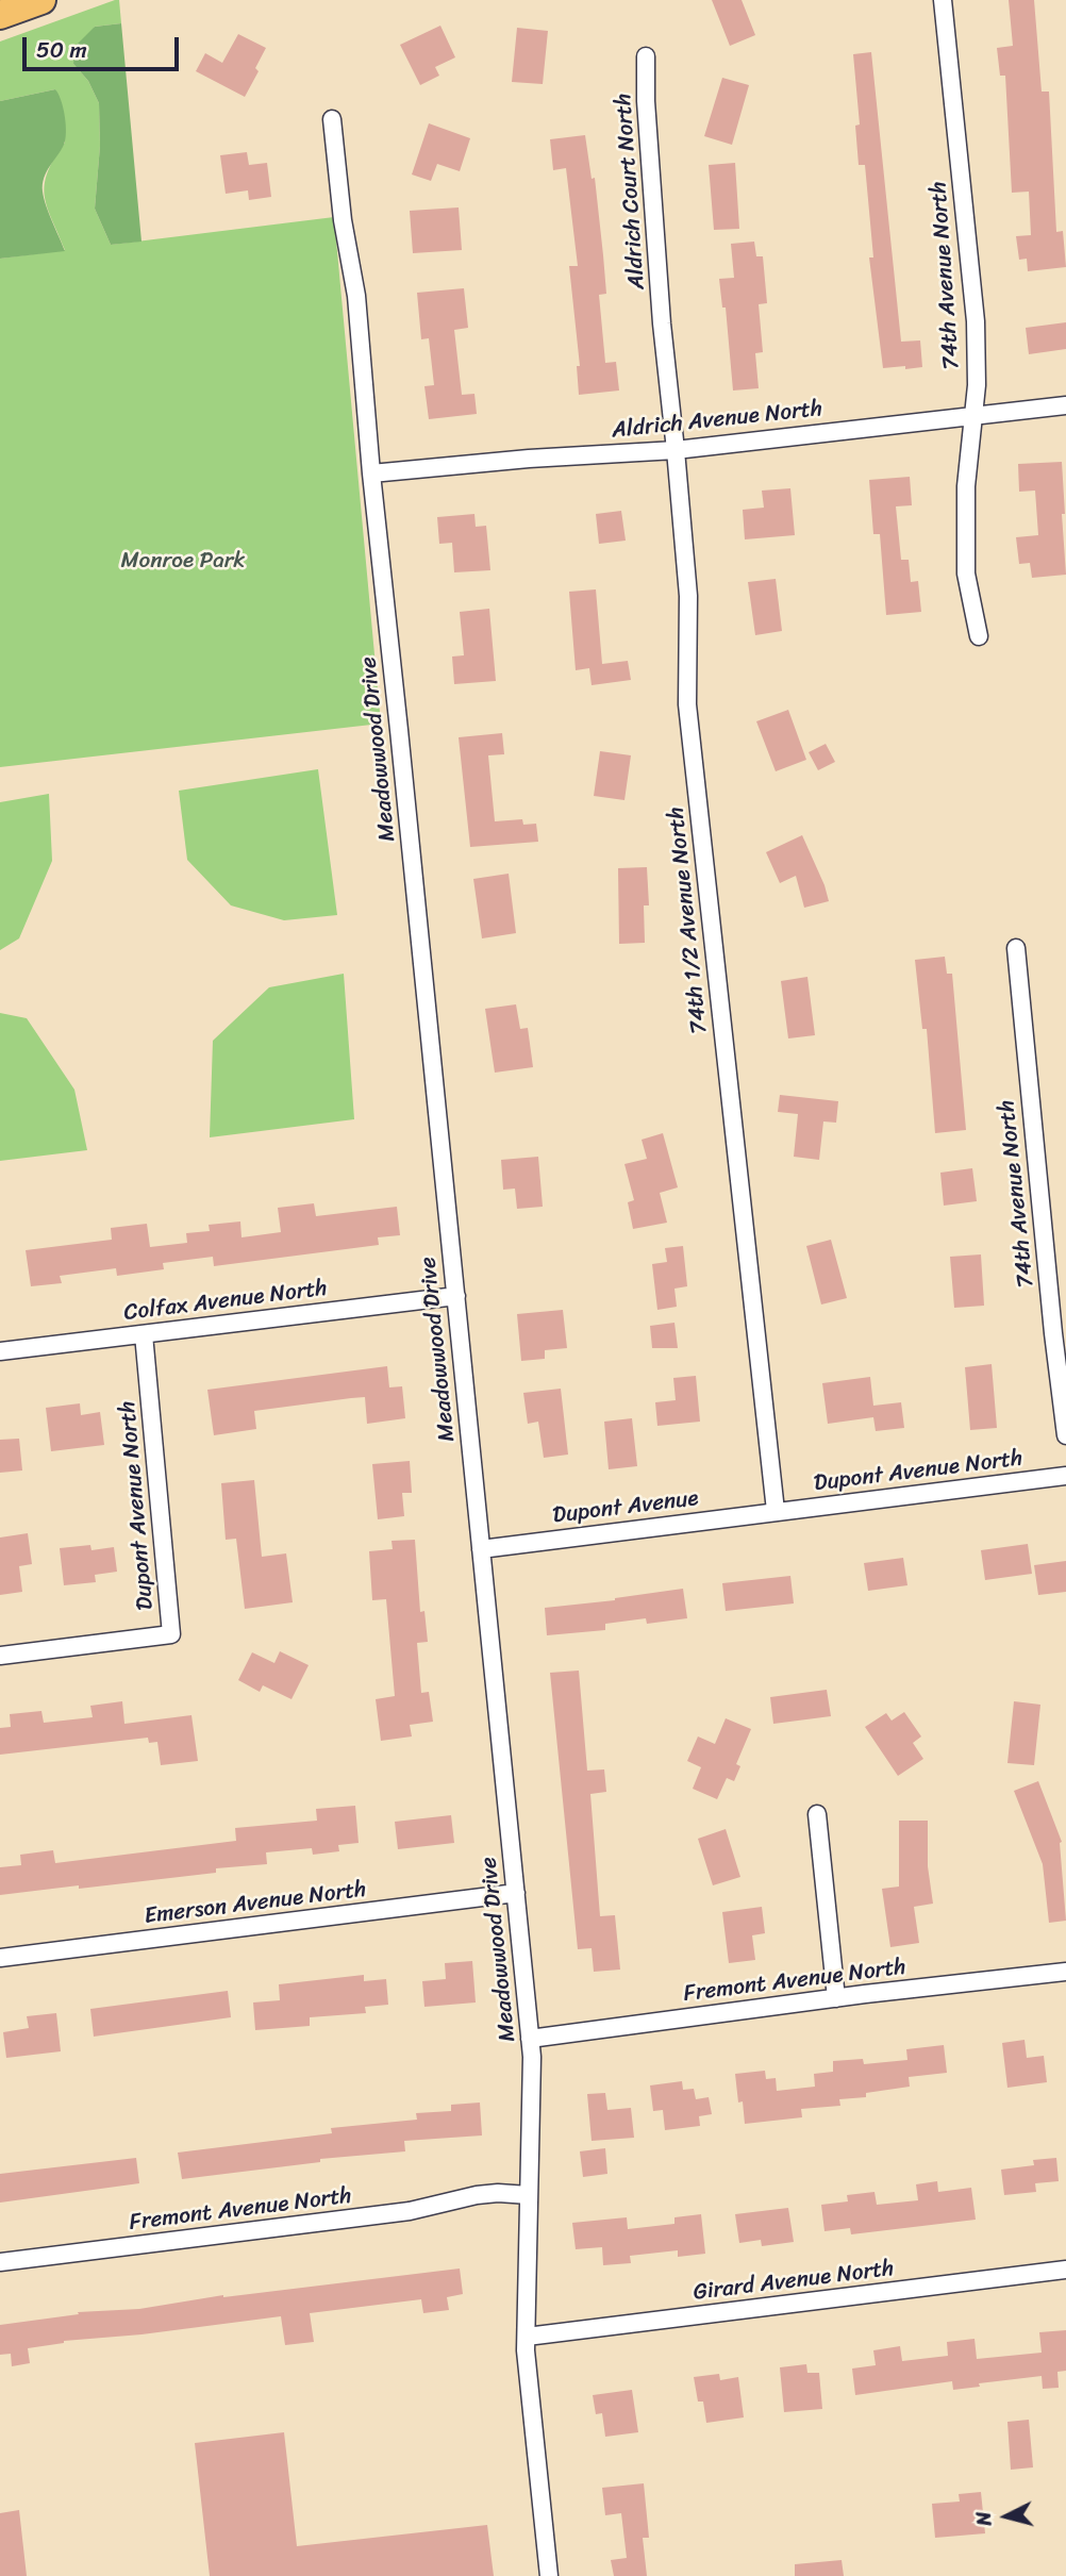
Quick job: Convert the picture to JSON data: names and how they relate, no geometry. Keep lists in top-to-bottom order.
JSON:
{
  "streets": {
    "street": [
      "Aldrich Court North",
      "74th Avenue North",
      "Aldrich Avenue North",
      "Meadowwood Drive",
      "74th 1/2 Avenue North",
      "Colfax Avenue North",
      "Dupont Avenue North",
      "Dupont Avenue",
      "Emerson Avenue North",
      "Fremont Avenue North",
      "Girard Avenue North"
    ]
  },
  "crossings": [
    ["Aldrich Court North", "74th 1/2 Avenue North"],
    ["74th Avenue North", "Aldrich Avenue North"],
    ["Aldrich Avenue North", "Meadowwood Drive"],
    ["Aldrich Avenue North", "74th 1/2 Avenue North"],
    ["Meadowwood Drive", "Colfax Avenue North"],
    ["Meadowwood Drive", "Dupont Avenue"],
    ["Meadowwood Drive", "Emerson Avenue North"],
    ["Meadowwood Drive", "Fremont Avenue North"],
    ["Meadowwood Drive", "Girard Avenue North"],
    ["74th 1/2 Avenue North", "Dupont Avenue North"],
    ["74th 1/2 Avenue North", "Dupont Avenue"],
    ["Colfax Avenue North", "Dupont Avenue North"],
    ["Dupont Avenue North", "Dupont Avenue"]
  ],
  "parks": ["Monroe Park"],
  "scale_bar": "50 m",
  "north": "left"
}
